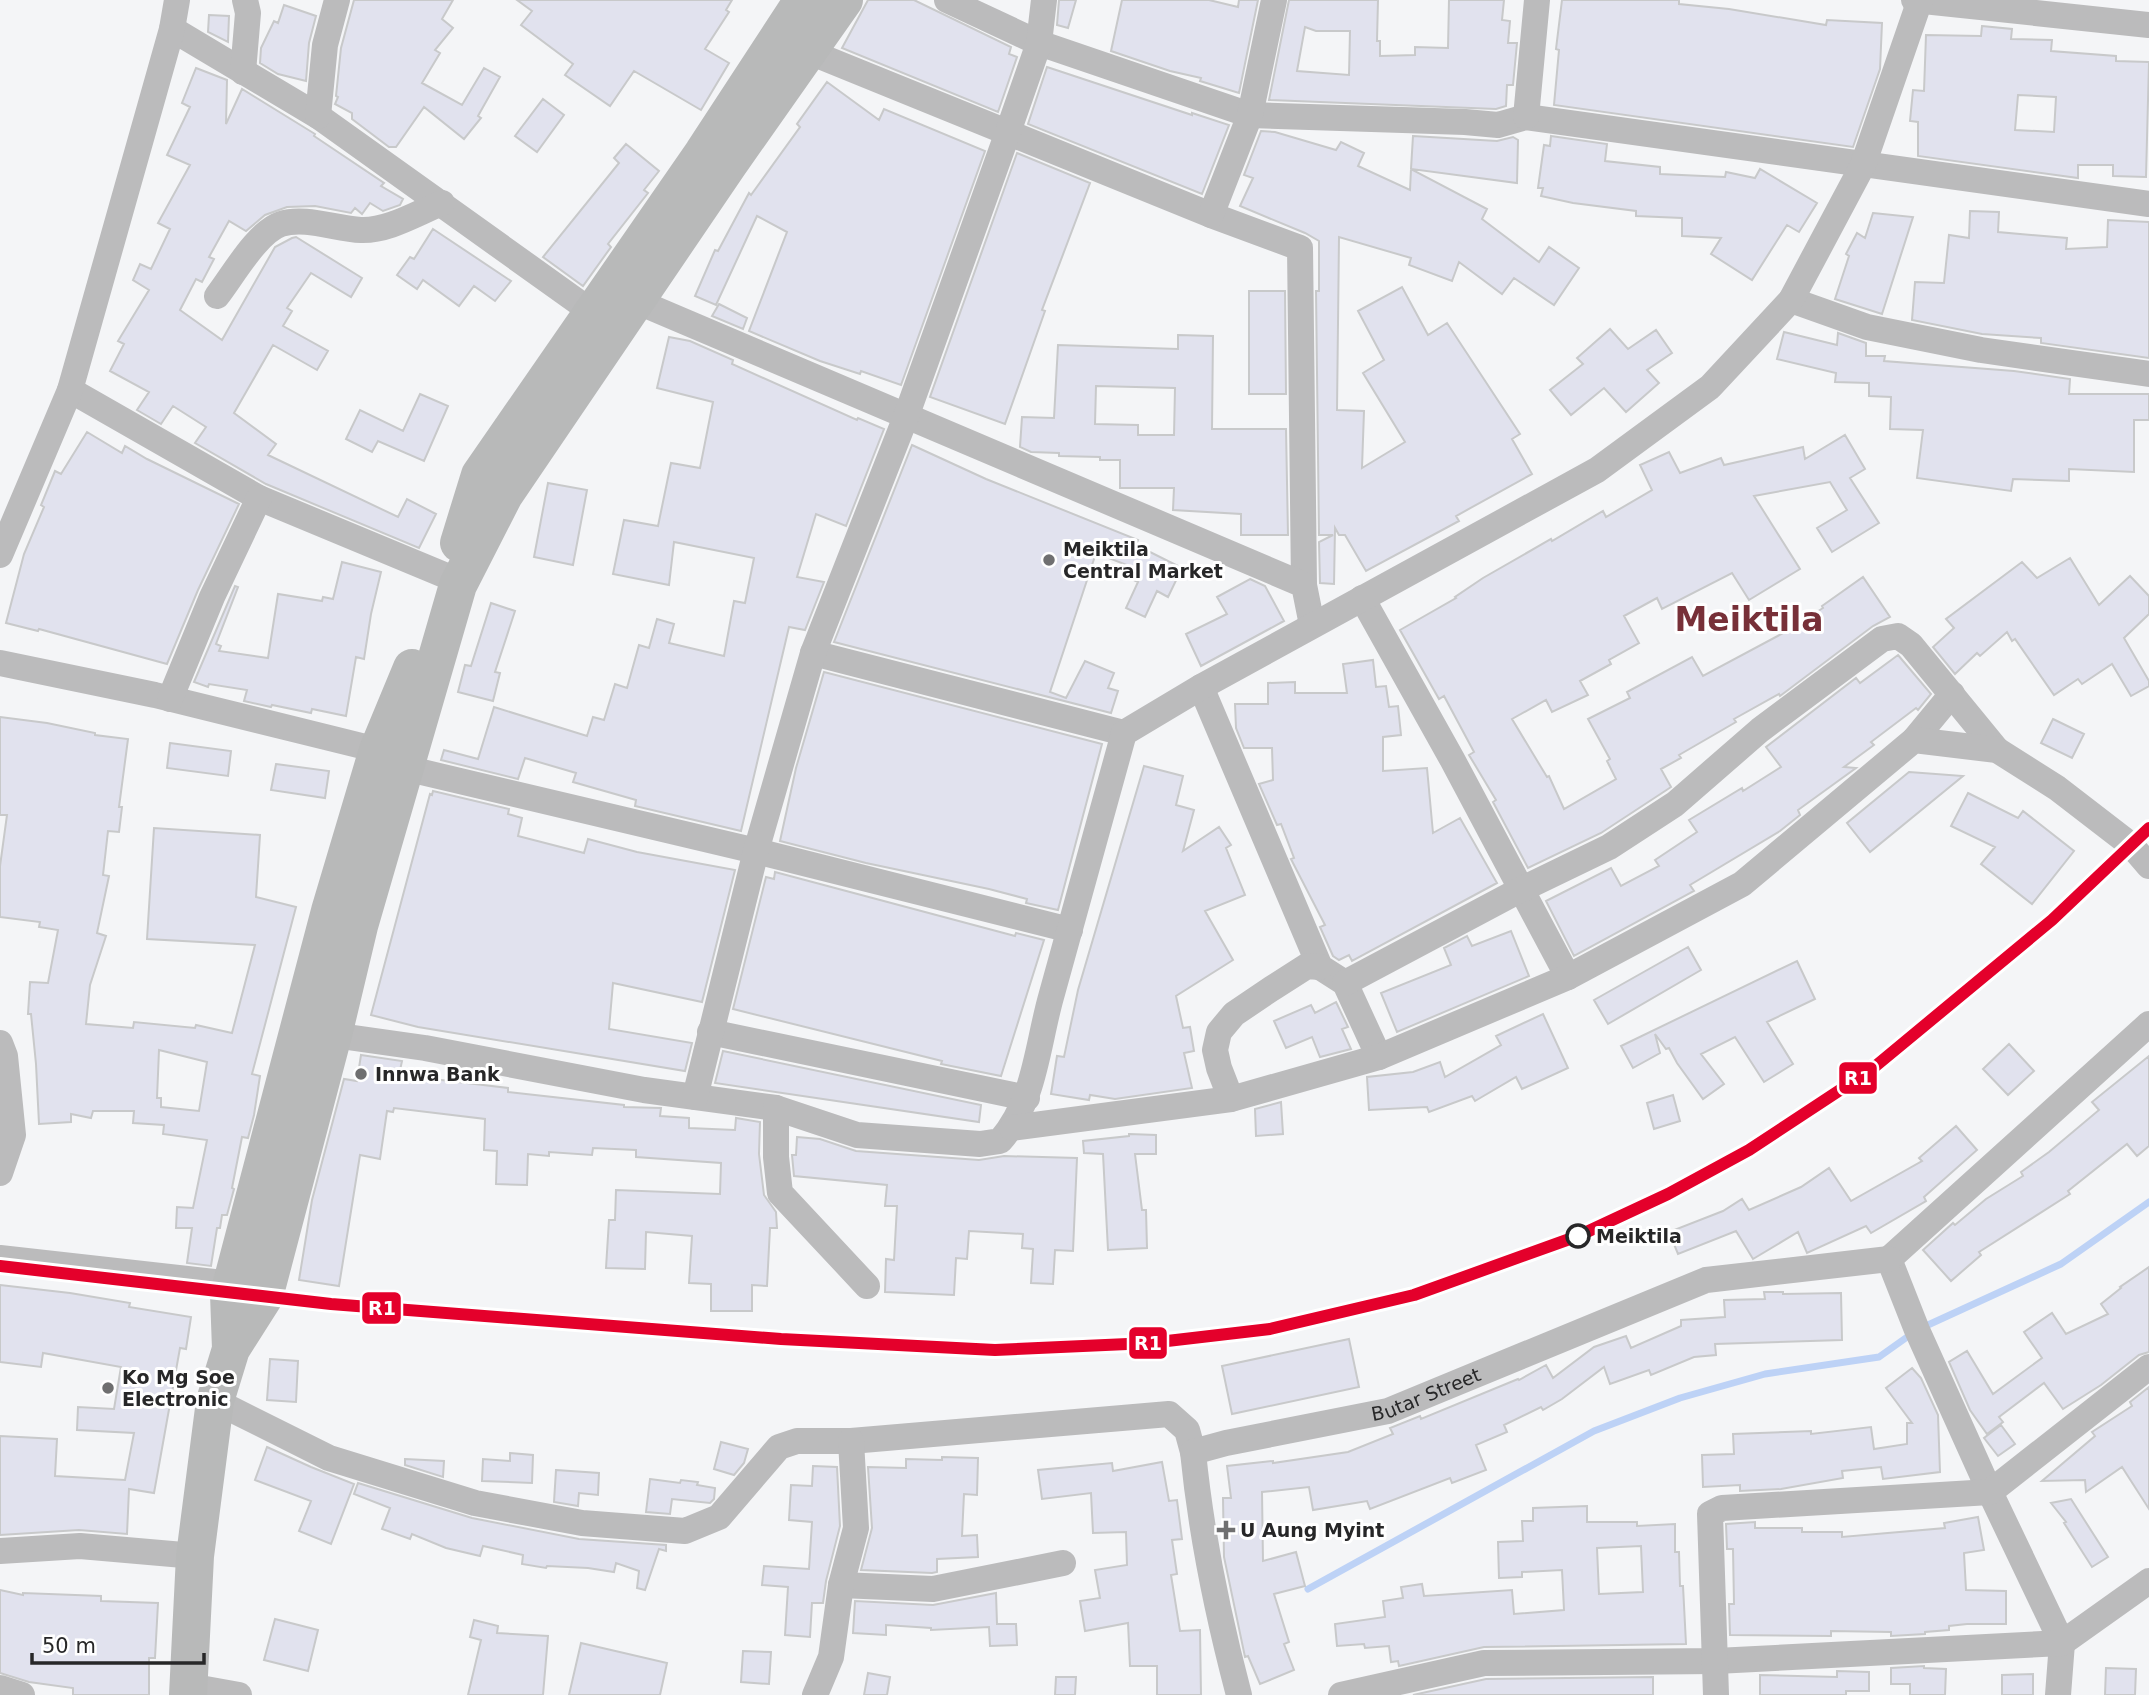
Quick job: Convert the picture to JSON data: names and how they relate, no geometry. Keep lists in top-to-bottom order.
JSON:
{
  "streets": {
    "street": ["Butar Street"]
  },
  "districts": ["Meiktila"],
  "places": {
    "other": [
      "Meiktila Central Market",
      "Innwa Bank",
      "Meiktila",
      "Ko Mg Soe Electronic"
    ],
    "health": ["U Aung Myint"]
  },
  "lines": ["transit line R1"],
  "scale_bar": "50 m"
}
